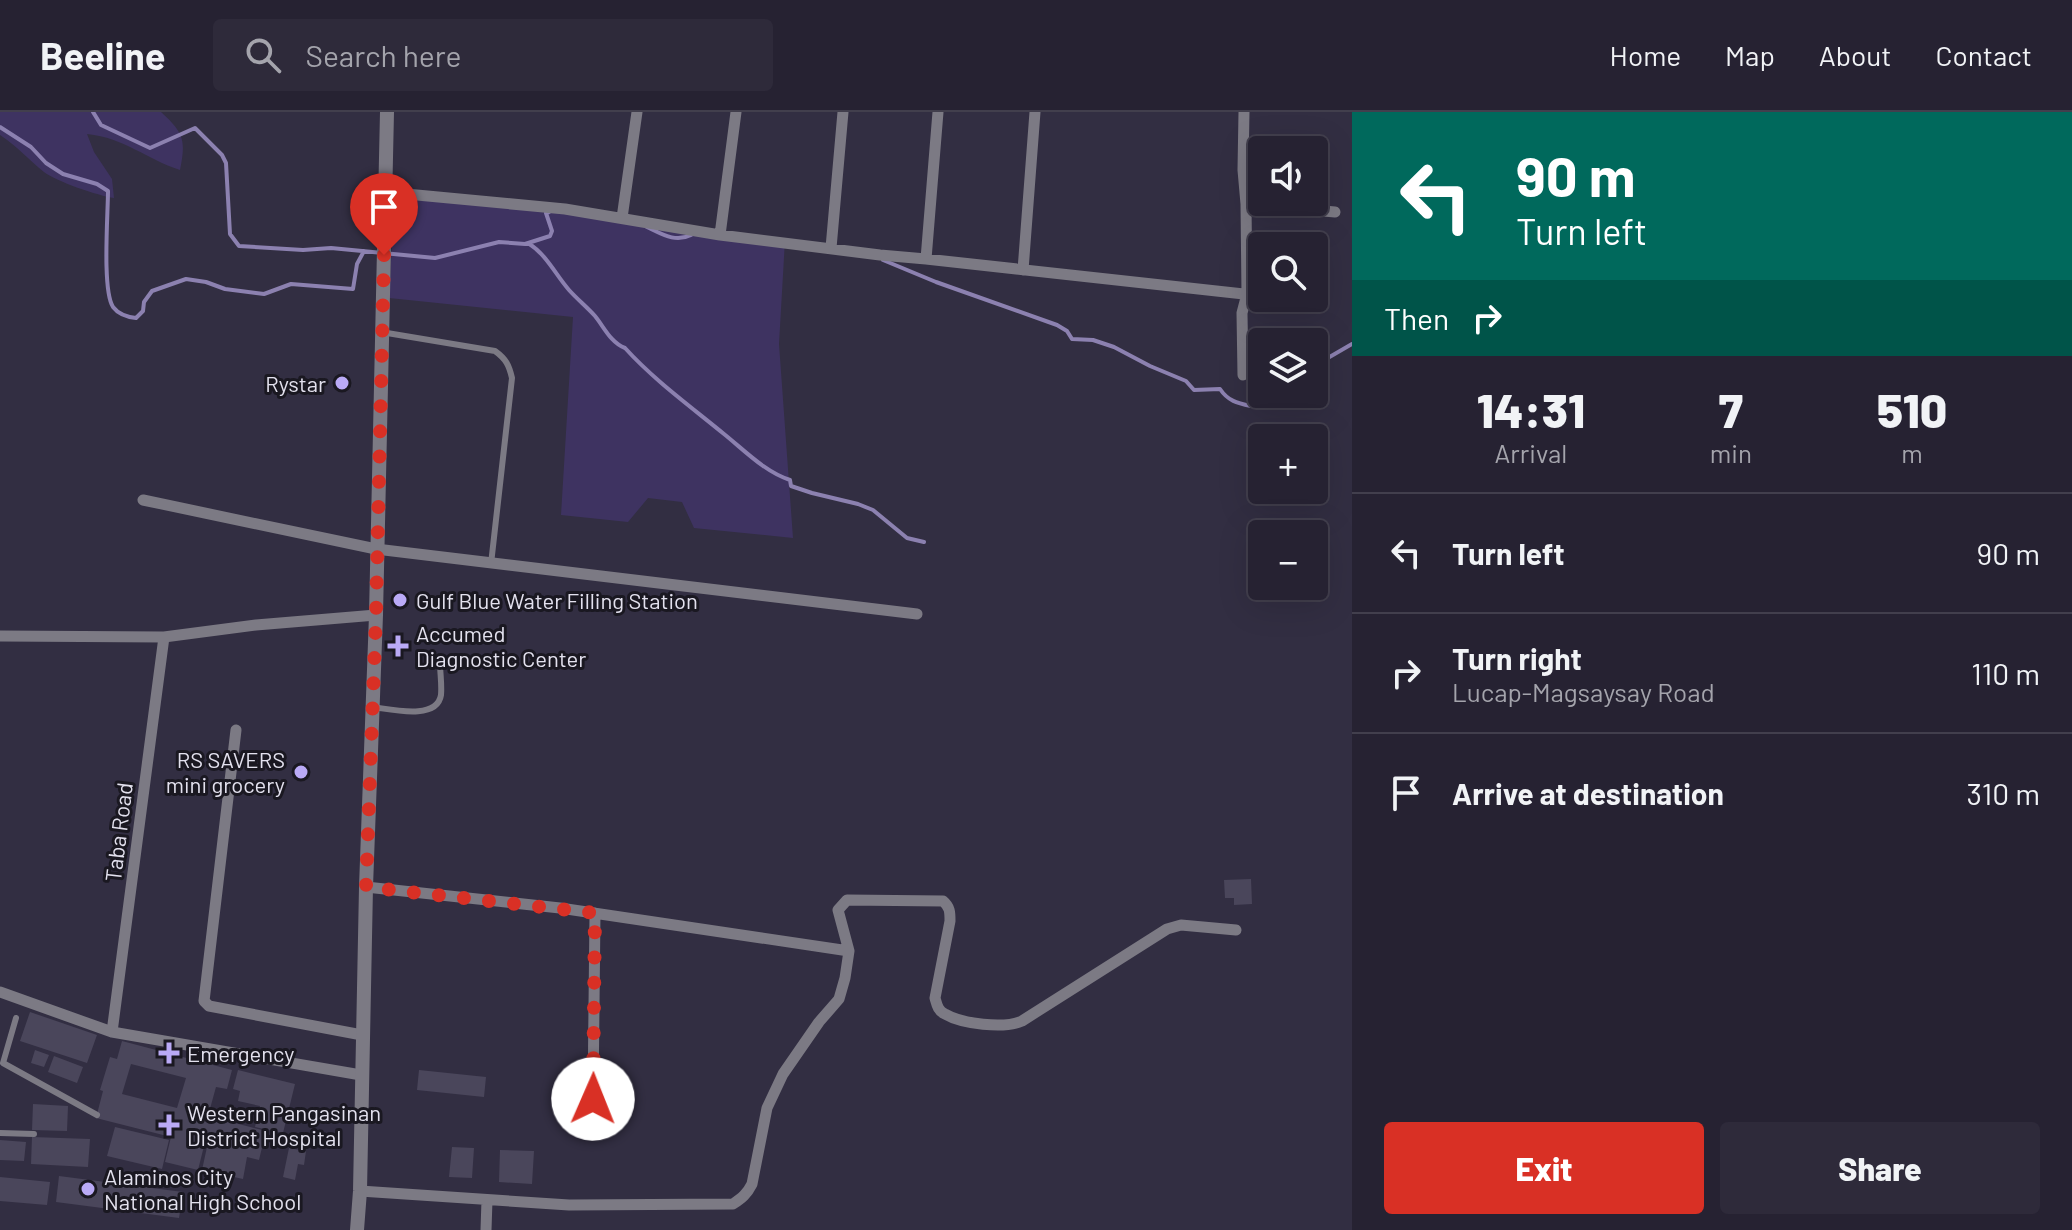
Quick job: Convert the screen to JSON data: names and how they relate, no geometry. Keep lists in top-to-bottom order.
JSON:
{
  "streets": {
    "street": ["Taba Road"]
  },
  "places": {
    "other": [
      "Rystar",
      "Gulf Blue Water Filling Station",
      "RS SAVERS mini grocery",
      "Alaminos City National High School"
    ],
    "health": ["Accumed Diagnostic Center", "Emergency", "Western Pangasinan District Hospital"]
  },
  "page": {
    "header": "Beeline",
    "search": "Search here",
    "nav": [
      "Home",
      "Map",
      "About",
      "Contact"
    ],
    "turn": ["90 m", "Turn left"],
    "map_buttons": ["+", "−"],
    "then": "Then",
    "eta": [
      "14:31",
      "Arrival",
      "7",
      "min",
      "510",
      "m"
    ],
    "list": [
      {
        "name": "Turn left",
        "value": "90 m"
      },
      {
        "name": "Turn right",
        "note": "Lucap-Magsaysay Road",
        "value": "110 m"
      },
      {
        "name": "Arrive at destination",
        "value": "310 m"
      }
    ],
    "buttons": ["Exit", "Share"]
  }
}
